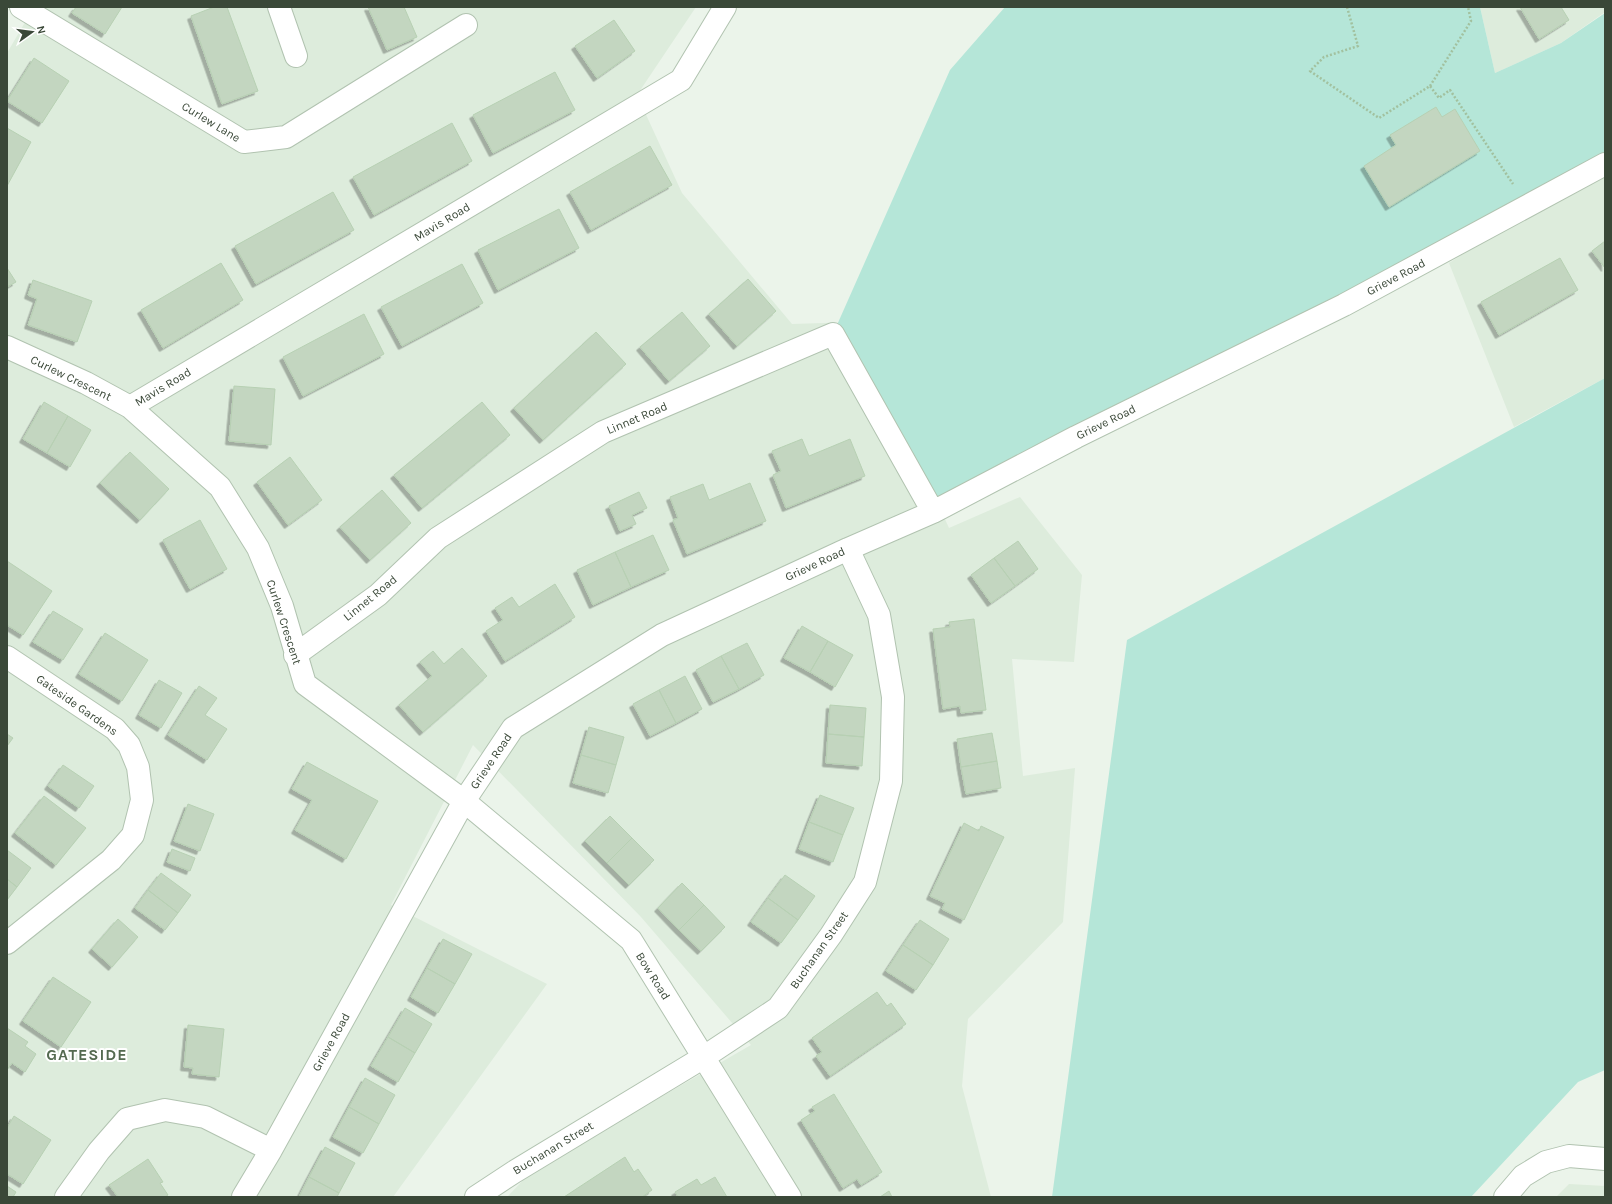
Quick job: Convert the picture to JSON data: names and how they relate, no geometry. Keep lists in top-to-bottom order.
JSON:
{
  "streets": {
    "street": [
      "Curlew Lane",
      "Mavis Road",
      "Grieve Road",
      "Curlew Crescent",
      "Linnet Road",
      "Gateside Gardens",
      "Buchanan Street",
      "Bow Road"
    ]
  },
  "crossings": [
    ["Mavis Road", "Curlew Crescent"],
    ["Grieve Road", "Curlew Crescent"],
    ["Grieve Road", "Linnet Road"],
    ["Grieve Road", "Buchanan Street"],
    ["Grieve Road", "Bow Road"],
    ["Curlew Crescent", "Linnet Road"],
    ["Curlew Crescent", "Bow Road"],
    ["Buchanan Street", "Bow Road"]
  ],
  "districts": ["GATESIDE"],
  "north": "right"
}
